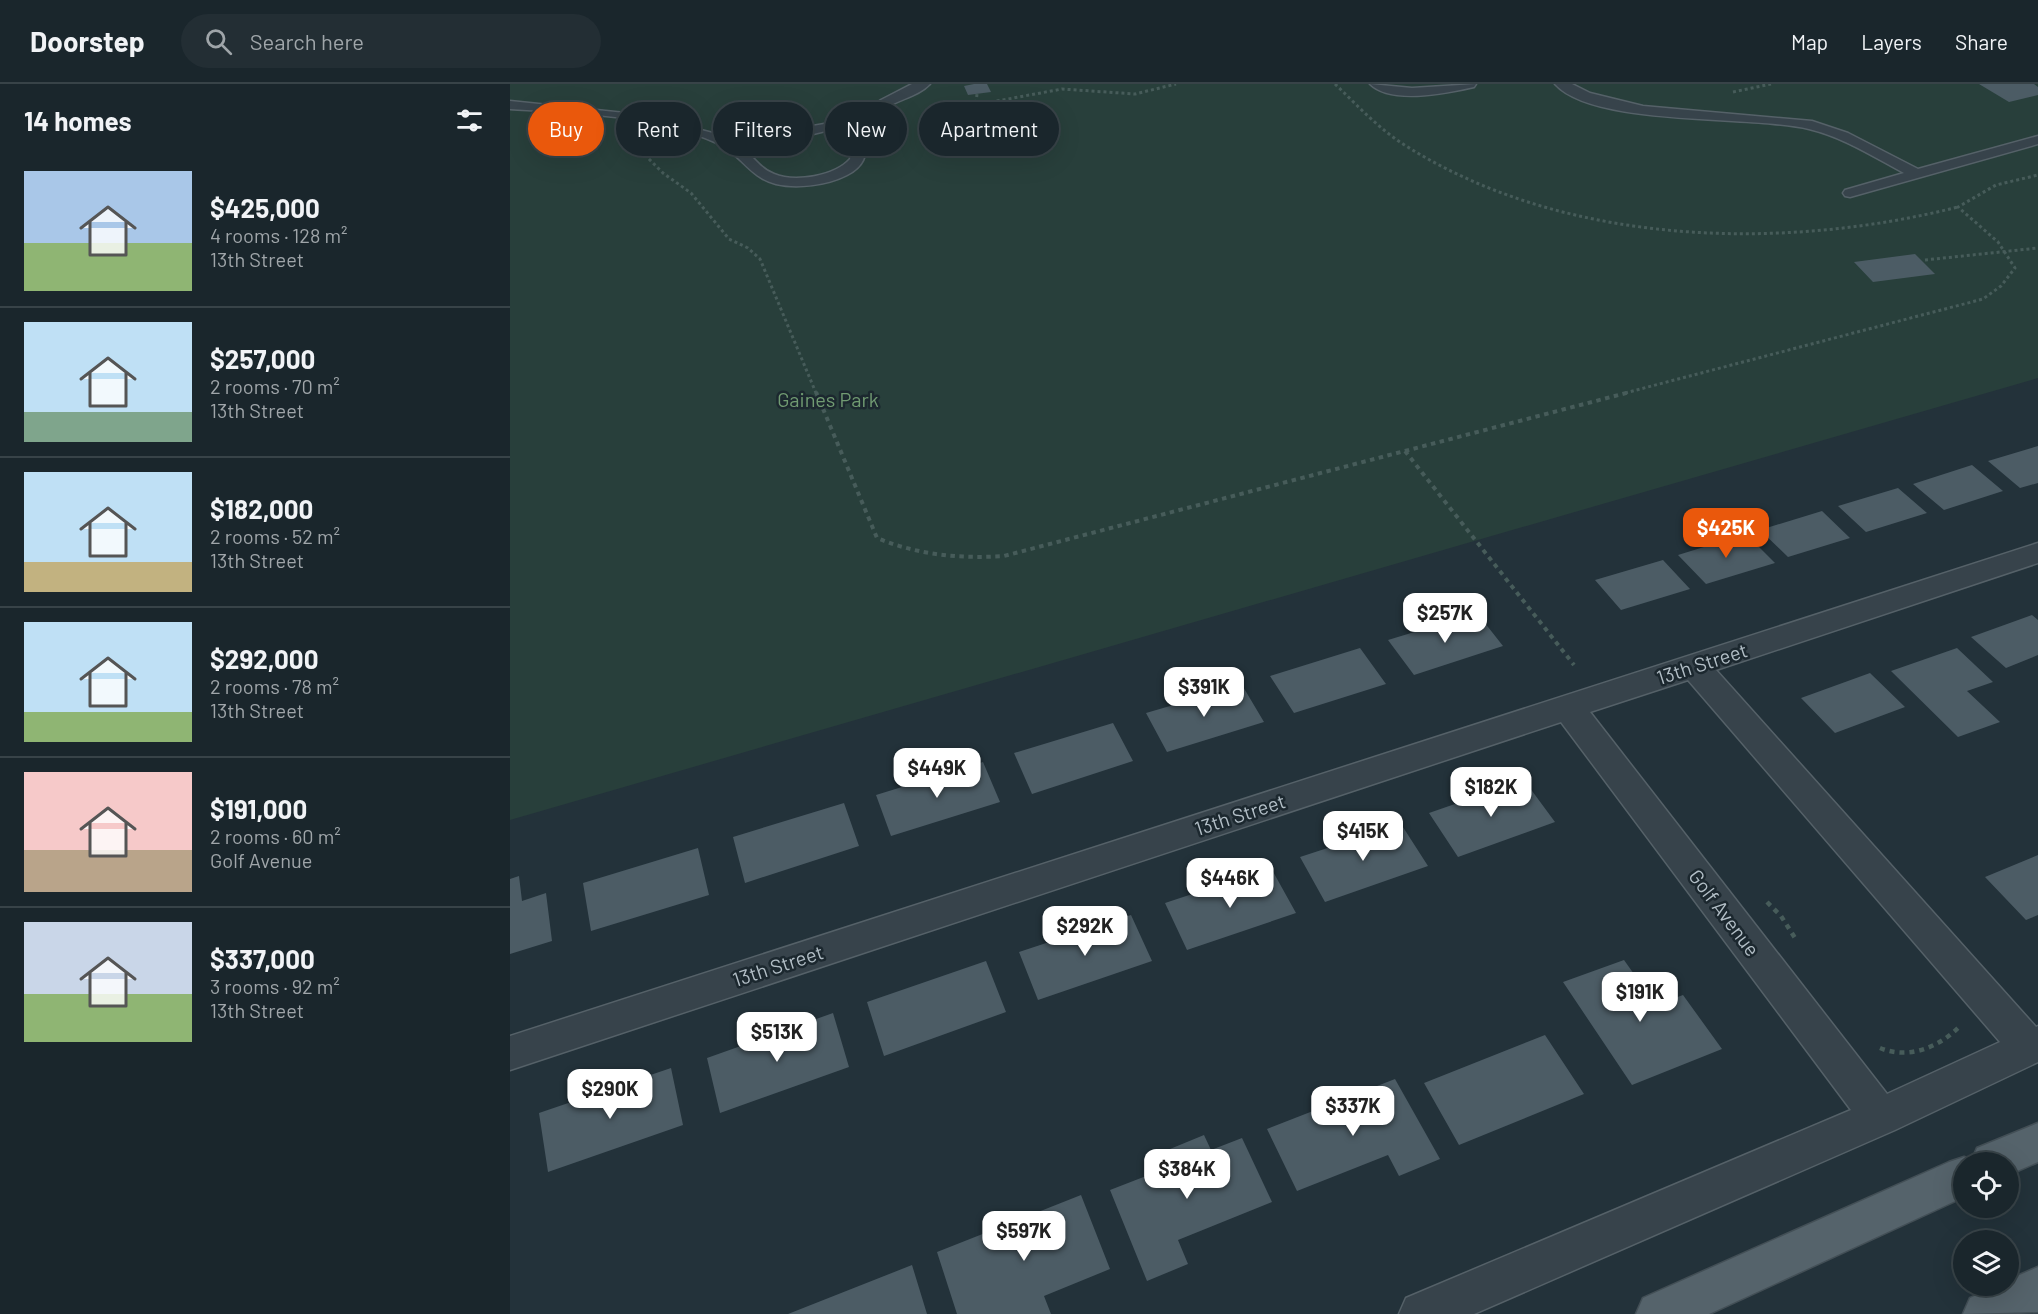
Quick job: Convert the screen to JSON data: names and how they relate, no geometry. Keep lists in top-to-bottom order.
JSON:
{
  "streets": {
    "street": ["13th Street", "Golf Avenue"]
  },
  "crossings": [
    ["13th Street", "Golf Avenue"]
  ],
  "parks": ["Gaines Park"],
  "page": {
    "header": "Doorstep",
    "search": "Search here",
    "nav": ["Map", "Layers", "Share"],
    "heading": "14 homes",
    "chip": [
      "Buy",
      "Rent",
      "Filters",
      "New",
      "Apartment"
    ],
    "list": [
      {
        "name": "$425,000",
        "note": "4 rooms · 128 m² · 13th Street"
      },
      {
        "name": "$257,000",
        "note": "2 rooms · 70 m² · 13th Street"
      },
      {
        "name": "$182,000",
        "note": "2 rooms · 52 m² · 13th Street"
      },
      {
        "name": "$292,000",
        "note": "2 rooms · 78 m² · 13th Street"
      },
      {
        "name": "$191,000",
        "note": "2 rooms · 60 m² · Golf Avenue"
      },
      {
        "name": "$337,000",
        "note": "3 rooms · 92 m² · 13th Street"
      }
    ],
    "price": [
      "$425K",
      "$257K",
      "$391K",
      "$449K",
      "$182K",
      "$415K",
      "$446K",
      "$292K",
      "$191K",
      "$513K",
      "$290K",
      "$337K",
      "$384K",
      "$597K"
    ]
  }
}
